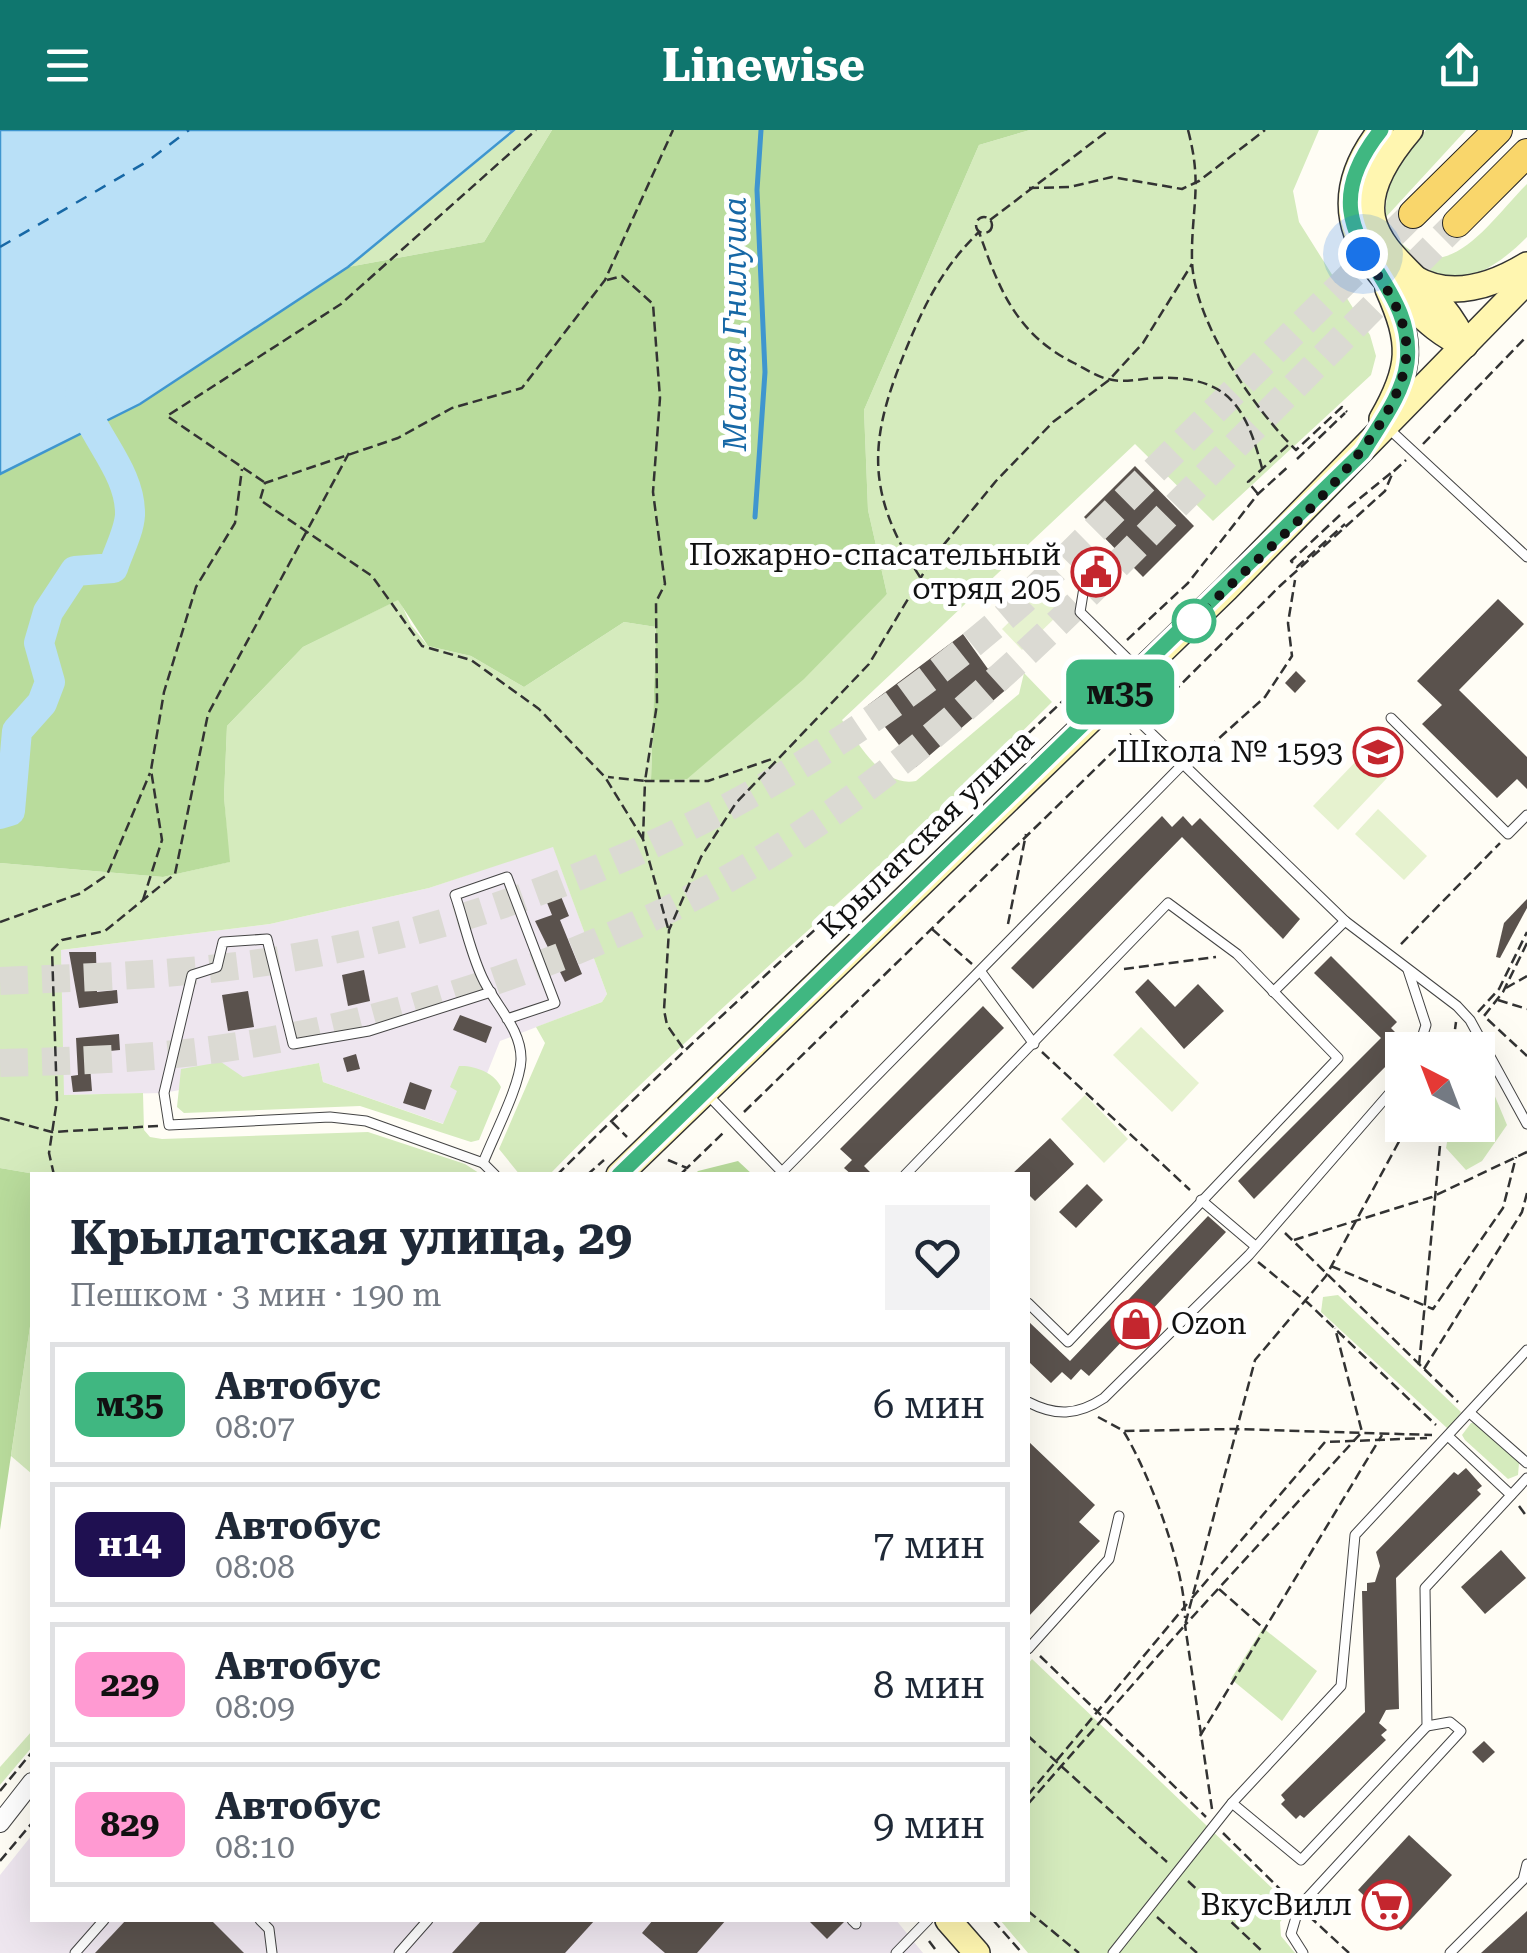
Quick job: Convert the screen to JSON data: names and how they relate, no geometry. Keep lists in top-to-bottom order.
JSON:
{
  "streets": {
    "main road": ["Крылатская улица"]
  },
  "water": ["Малая Гнилуша"],
  "places": {
    "public building": ["Пожарно-спасательный отряд 205"],
    "school or university": ["Школа № 1593"],
    "shop": ["Ozon"],
    "supermarket": ["ВкусВилл"]
  },
  "lines": ["bus line м35"],
  "north": "top left",
  "page": {
    "header": "Linewise",
    "on_map": "м35",
    "heading": ["Крылатская улица, 29", "Пешком · 3 мин · 190 m"],
    "list": [
      {
        "mark": "м35",
        "name": "Автобус",
        "note": "08:07",
        "value": "6 мин"
      },
      {
        "mark": "н14",
        "name": "Автобус",
        "note": "08:08",
        "value": "7 мин"
      },
      {
        "mark": "229",
        "name": "Автобус",
        "note": "08:09",
        "value": "8 мин"
      },
      {
        "mark": "829",
        "name": "Автобус",
        "note": "08:10",
        "value": "9 мин"
      }
    ]
  }
}
